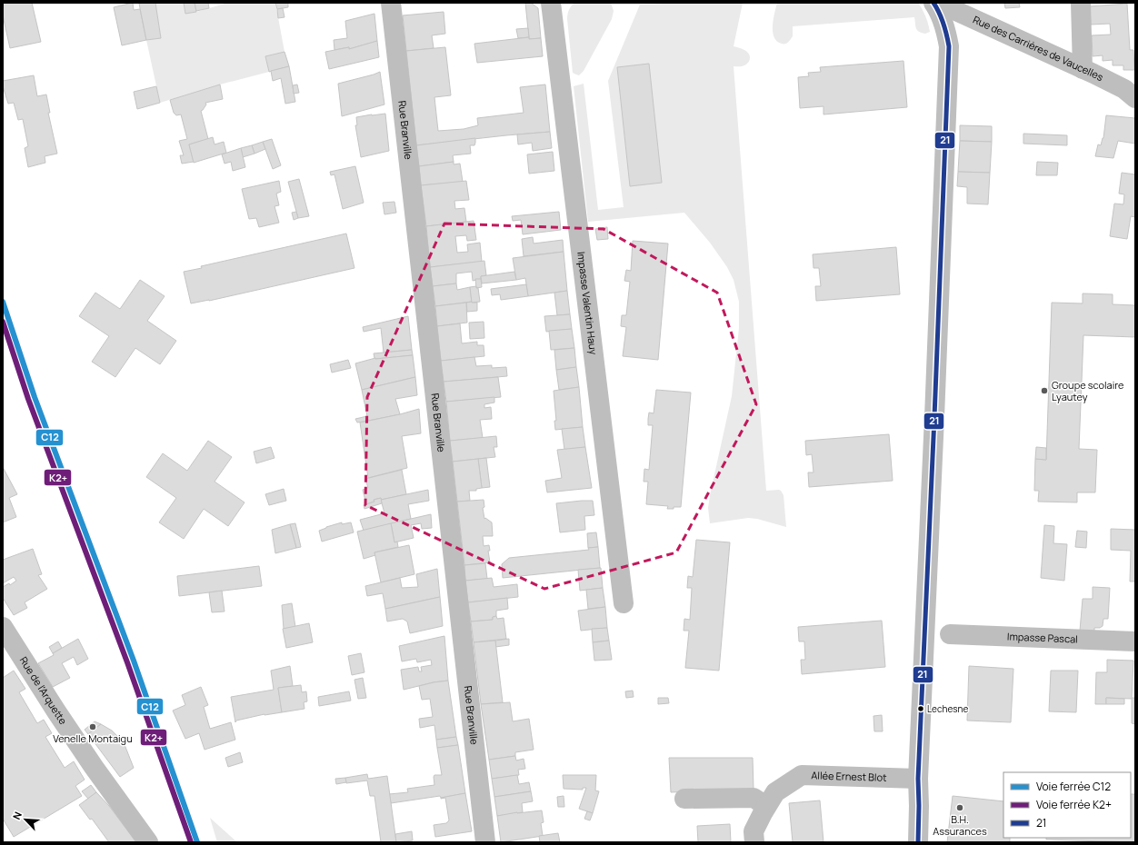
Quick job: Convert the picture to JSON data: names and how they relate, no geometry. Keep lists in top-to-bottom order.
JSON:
{
  "streets": {
    "street": [
      "Rue des Carrières de Vaucelles",
      "Rue Branville",
      "Impasse Valentin Hauy",
      "Impasse Pascal",
      "Rue de l'Arquette",
      "Allée Ernest Blot"
    ]
  },
  "places": [
    "Groupe scolaire Lyautey",
    "Lechesne",
    "Venelle Montaigu",
    "B.H. Assurances"
  ],
  "lines": ["transit line 21", "rail line C12", "rail line K2+"],
  "legend": ["Voie ferrée C12", "Voie ferrée K2+", "21"],
  "north": "top left"
}
